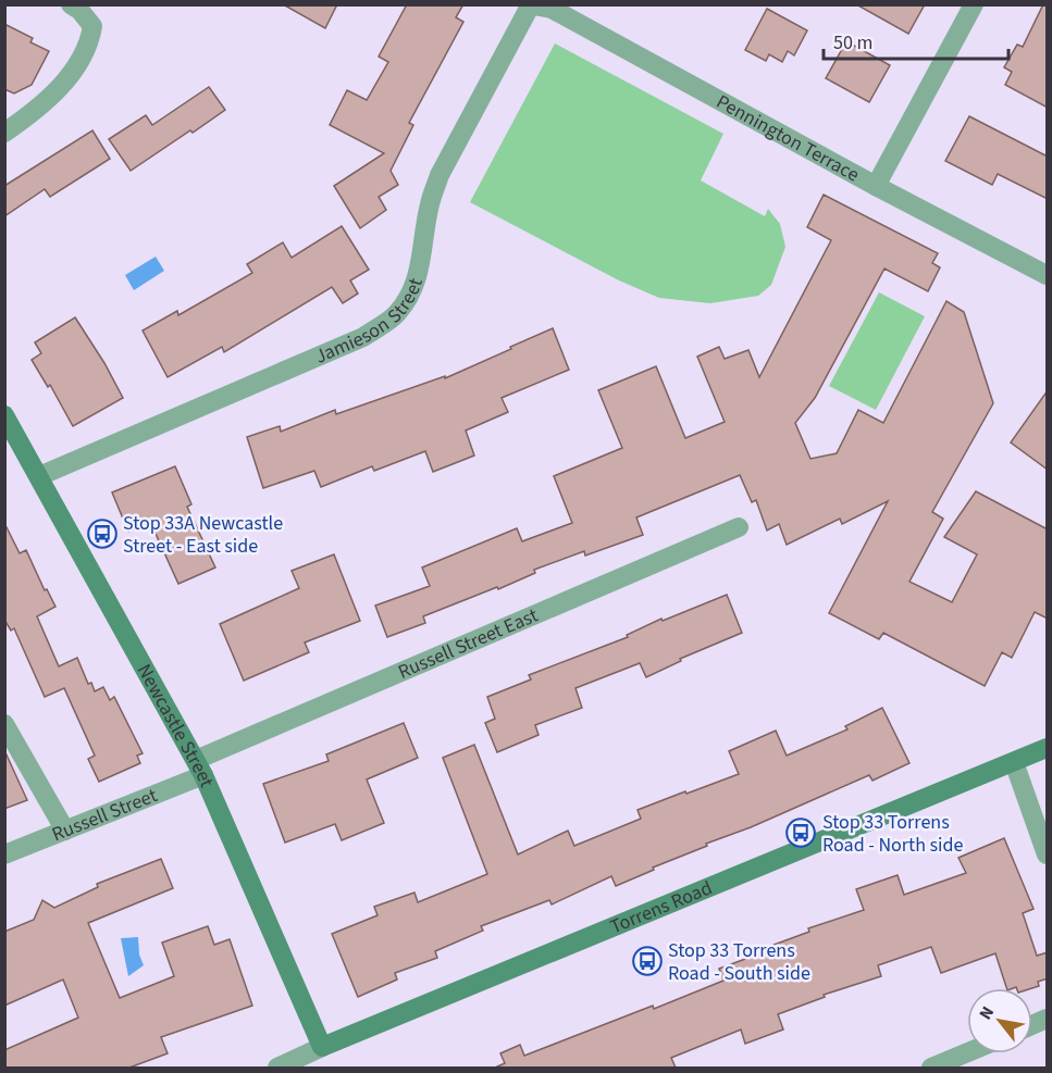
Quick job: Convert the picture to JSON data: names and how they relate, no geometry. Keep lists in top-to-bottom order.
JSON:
{
  "streets": {
    "street": [
      "Pennington Terrace",
      "Jamieson Street",
      "Russell Street East",
      "Newcastle Street",
      "Russell Street",
      "Torrens Road"
    ]
  },
  "crossings": [
    ["Pennington Terrace", "Jamieson Street"],
    ["Jamieson Street", "Newcastle Street"],
    ["Russell Street East", "Newcastle Street"],
    ["Russell Street East", "Russell Street"],
    ["Newcastle Street", "Russell Street"],
    ["Newcastle Street", "Torrens Road"]
  ],
  "places": {
    "bus stop": ["Stop 33A Newcastle Street - East side", "Stop 33 Torrens Road - North side", "Stop 33 Torrens Road - South side"]
  },
  "scale_bar": "50 m",
  "north": "top left"
}
